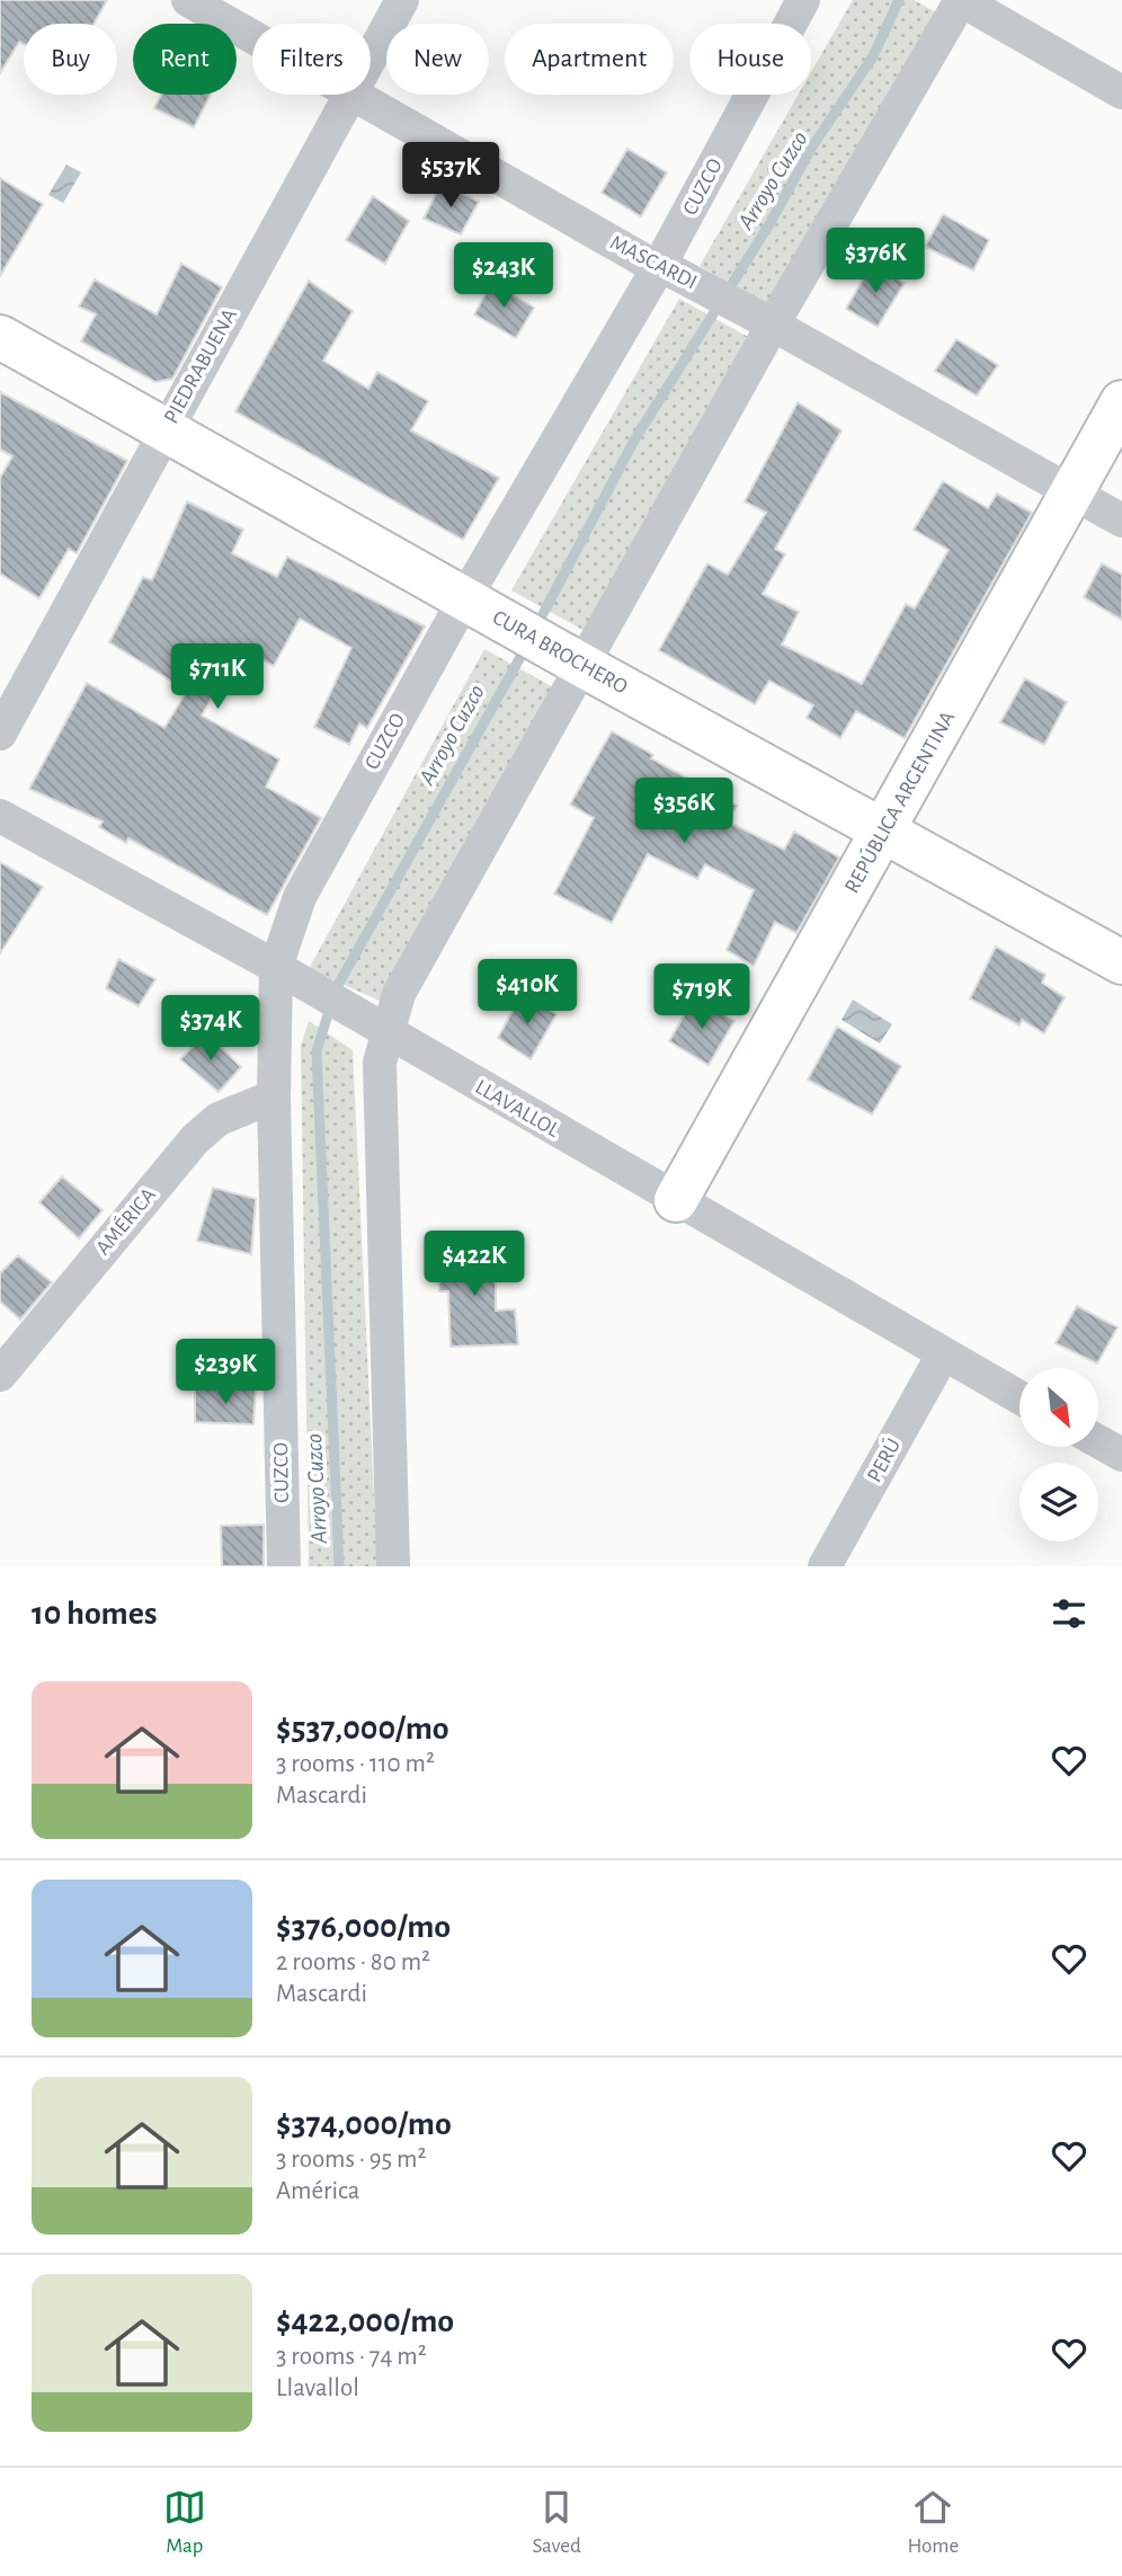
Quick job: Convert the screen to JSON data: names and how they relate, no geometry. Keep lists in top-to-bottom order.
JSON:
{
  "streets": {
    "street": [
      "CUZCO",
      "MASCARDI",
      "PIEDRABUENA",
      "CURA BROCHERO",
      "REPÚBLICA ARGENTINA",
      "LLAVALLOL",
      "AMÉRICA",
      "PERÚ"
    ]
  },
  "crossings": [
    ["CUZCO", "MASCARDI"],
    ["CUZCO", "CURA BROCHERO"],
    ["CUZCO", "LLAVALLOL"],
    ["CUZCO", "AMÉRICA"],
    ["MASCARDI", "REPÚBLICA ARGENTINA"],
    ["PIEDRABUENA", "CURA BROCHERO"],
    ["CURA BROCHERO", "REPÚBLICA ARGENTINA"],
    ["REPÚBLICA ARGENTINA", "LLAVALLOL"],
    ["LLAVALLOL", "PERÚ"]
  ],
  "water": ["Arroyo Cuzco"],
  "north": "bottom right",
  "page": {
    "chip": [
      "Buy",
      "Rent",
      "Filters",
      "New",
      "Apartment",
      "House"
    ],
    "price": [
      "$537K",
      "$376K",
      "$243K",
      "$711K",
      "$356K",
      "$410K",
      "$719K",
      "$374K",
      "$422K",
      "$239K"
    ],
    "heading": "10 homes",
    "list": [
      {
        "name": "$537,000/mo",
        "note": "3 rooms · 110 m² · Mascardi"
      },
      {
        "name": "$376,000/mo",
        "note": "2 rooms · 80 m² · Mascardi"
      },
      {
        "name": "$374,000/mo",
        "note": "3 rooms · 95 m² · América"
      },
      {
        "name": "$422,000/mo",
        "note": "3 rooms · 74 m² · Llavallol"
      }
    ],
    "tabs": ["Map", "Saved", "Home"]
  }
}
